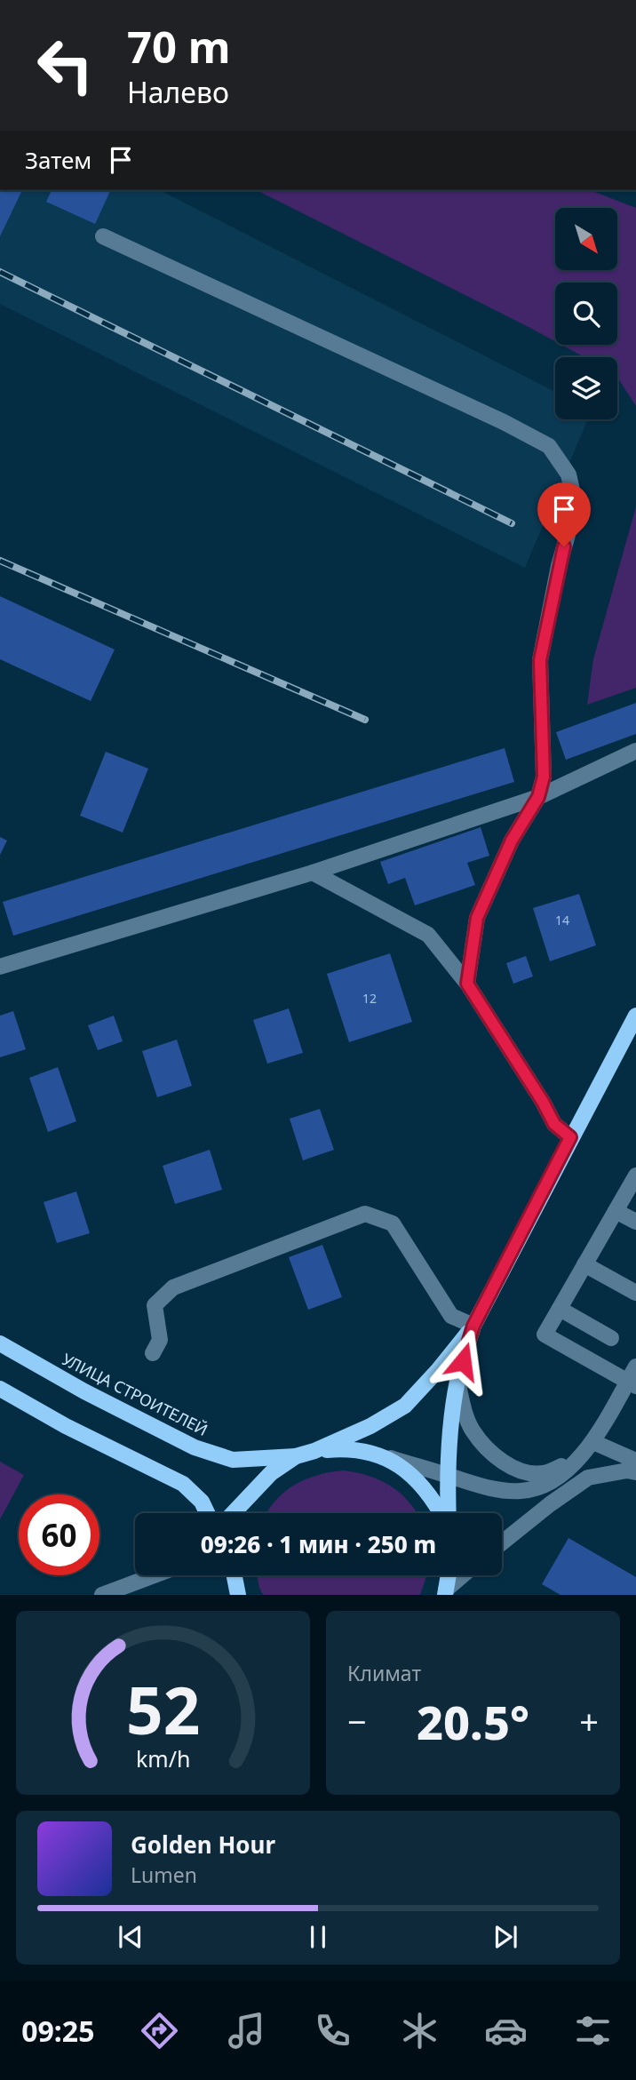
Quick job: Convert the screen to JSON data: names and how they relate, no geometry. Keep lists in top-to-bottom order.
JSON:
{
  "streets": {
    "main road": ["УЛИЦА СТРОИТЕЛЕЙ"]
  },
  "house_numbers": ["14", "12"],
  "north": "bottom right",
  "page": {
    "turn": ["70 m", "Налево"],
    "then": "Затем",
    "limit": "60",
    "trip": "09:26 · 1 мин · 250 m",
    "tile": "Климат",
    "heat": ["−", "20.5°", "+"],
    "song": ["Golden Hour", "Lumen"],
    "tabs": "09:25",
    "gauge": ["52", "km/h"]
  }
}
